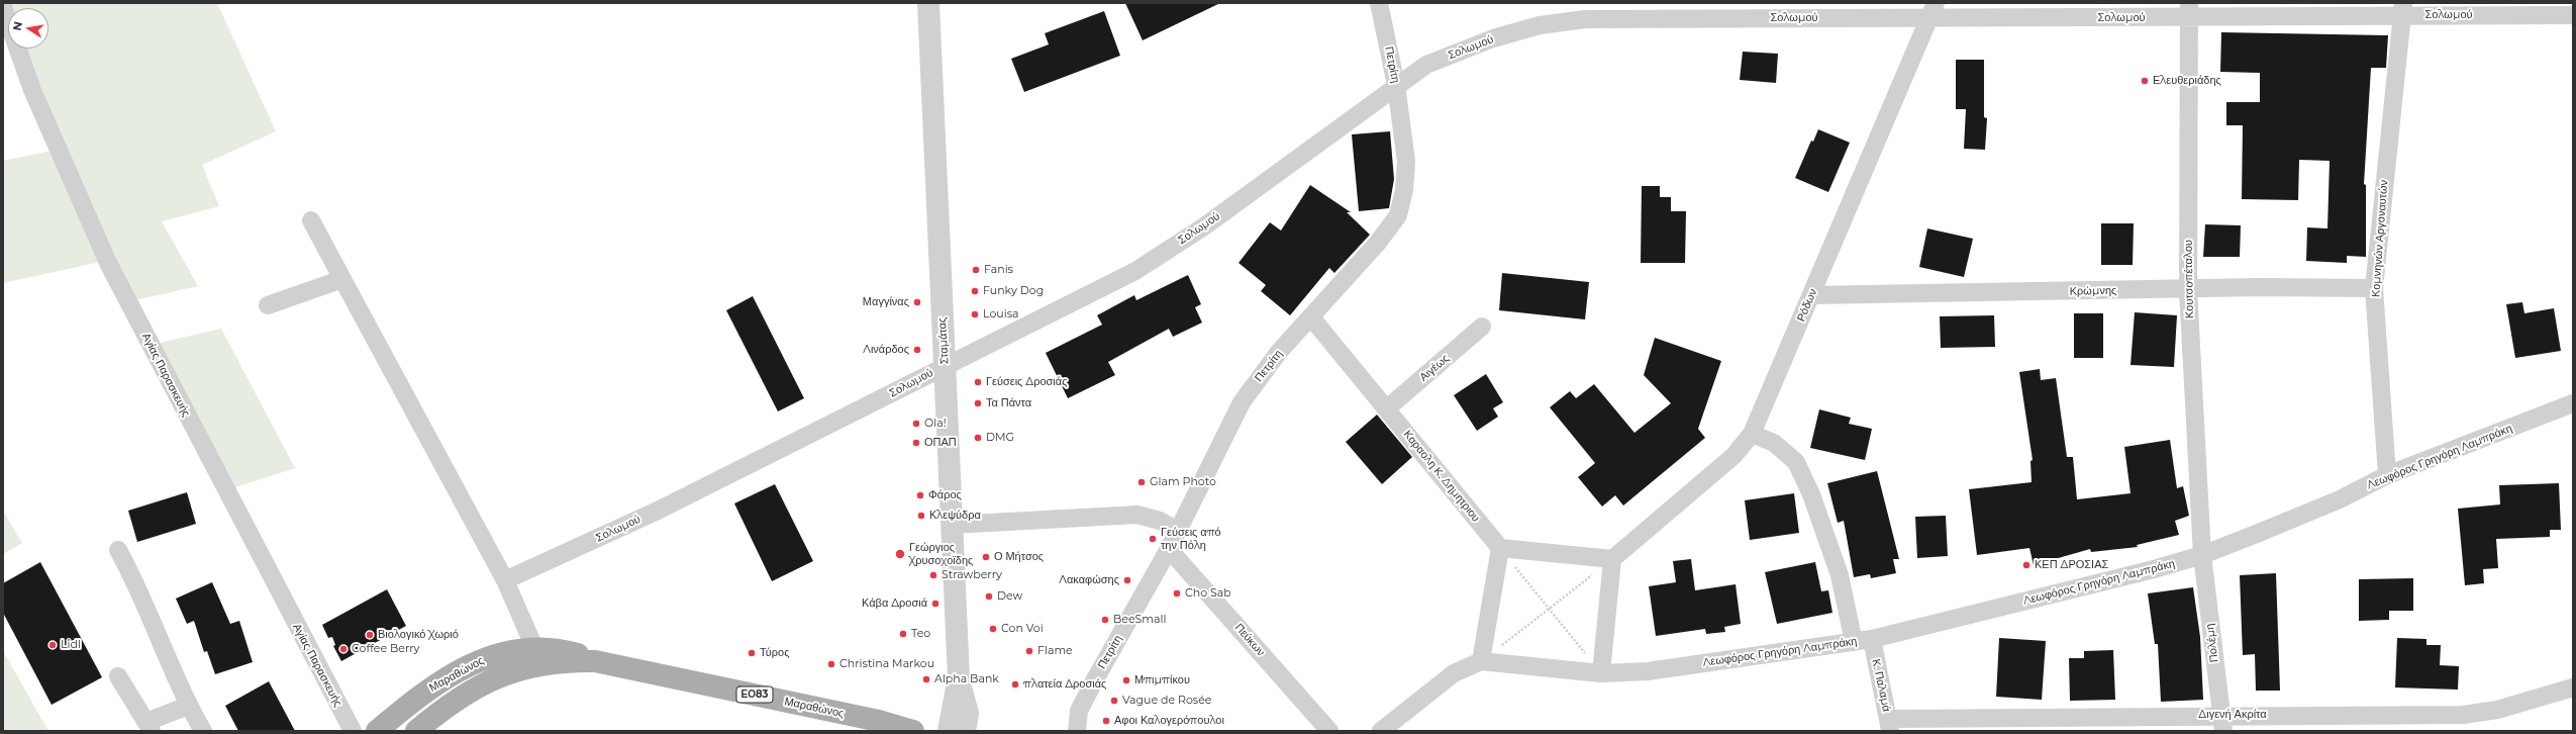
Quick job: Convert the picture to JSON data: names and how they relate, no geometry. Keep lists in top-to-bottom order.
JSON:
{
  "streets": {
    "main road": ["Μαραθώνος", "ΕΟ83"],
    "street": [
      "Σολωμού",
      "Πετρίτη",
      "Κομνηνών Αργοναυτών",
      "Κουτσοπέταλου",
      "Κρώμνης",
      "Ρόδων",
      "Σταμάτας",
      "Αιγέως",
      "Αγίας Παρασκευής",
      "Λεωφόρος Γρηγόρη Λαμπράκη",
      "Καραολη Κ. Δημητριου",
      "Πεύκων",
      "Πολέμη",
      "Κ. Παλαμά",
      "Διγενή Ακρίτα"
    ]
  },
  "crossings": [
    ["Σολωμού", "Πετρίτη"],
    ["Σολωμού", "Κομνηνών Αργοναυτών"],
    ["Σολωμού", "Κουτσοπέταλου"],
    ["Σολωμού", "Ρόδων"],
    ["Σολωμού", "Σταμάτας"],
    ["Πετρίτη", "Καραολη Κ. Δημητριου"],
    ["Πετρίτη", "Πεύκων"],
    ["Κομνηνών Αργοναυτών", "Κρώμνης"],
    ["Κομνηνών Αργοναυτών", "Λεωφόρος Γρηγόρη Λαμπράκη"],
    ["Κουτσοπέταλου", "Κρώμνης"],
    ["Κουτσοπέταλου", "Λεωφόρος Γρηγόρη Λαμπράκη"],
    ["Κουτσοπέταλου", "Πολέμη"],
    ["Κρώμνης", "Ρόδων"],
    ["Αιγέως", "Καραολη Κ. Δημητριου"],
    ["Λεωφόρος Γρηγόρη Λαμπράκη", "Πολέμη"],
    ["Λεωφόρος Γρηγόρη Λαμπράκη", "Κ. Παλαμά"],
    ["Πολέμη", "Διγενή Ακρίτα"],
    ["Κ. Παλαμά", "Διγενή Ακρίτα"]
  ],
  "places": [
    "Ελευθεριάδης",
    "Fanis",
    "Funky Dog",
    "Μαγγίνας",
    "Louisa",
    "Λινάρδος",
    "Γεύσεις Δροσιάς",
    "Τα Πάντα",
    "Ola!",
    "DMG",
    "ΟΠΑΠ",
    "Glam Photo",
    "Φάρος",
    "Κλεψύδρα",
    "Γεύσεις από την Πόλη",
    "Γεώργιος Χρυσοχοϊδης",
    "Ο Μήτσος",
    "ΚΕΠ ΔΡΟΣΙΑΣ",
    "Strawberry",
    "Λακαφώσης",
    "Cho Sab",
    "Dew",
    "Κάβα Δροσιά",
    "BeeSmall",
    "Con Voi",
    "Teo",
    "Βιολογικό Χωριό",
    "Lidl",
    "Coffee Berry",
    "Flame",
    "Τύρος",
    "Christina Markou",
    "Alpha Bank",
    "Μπιμπίκου",
    "πλατεία Δροσιάς",
    "Vague de Rosée",
    "Αφοι Καλογερόπουλοι"
  ],
  "north": "left"
}
